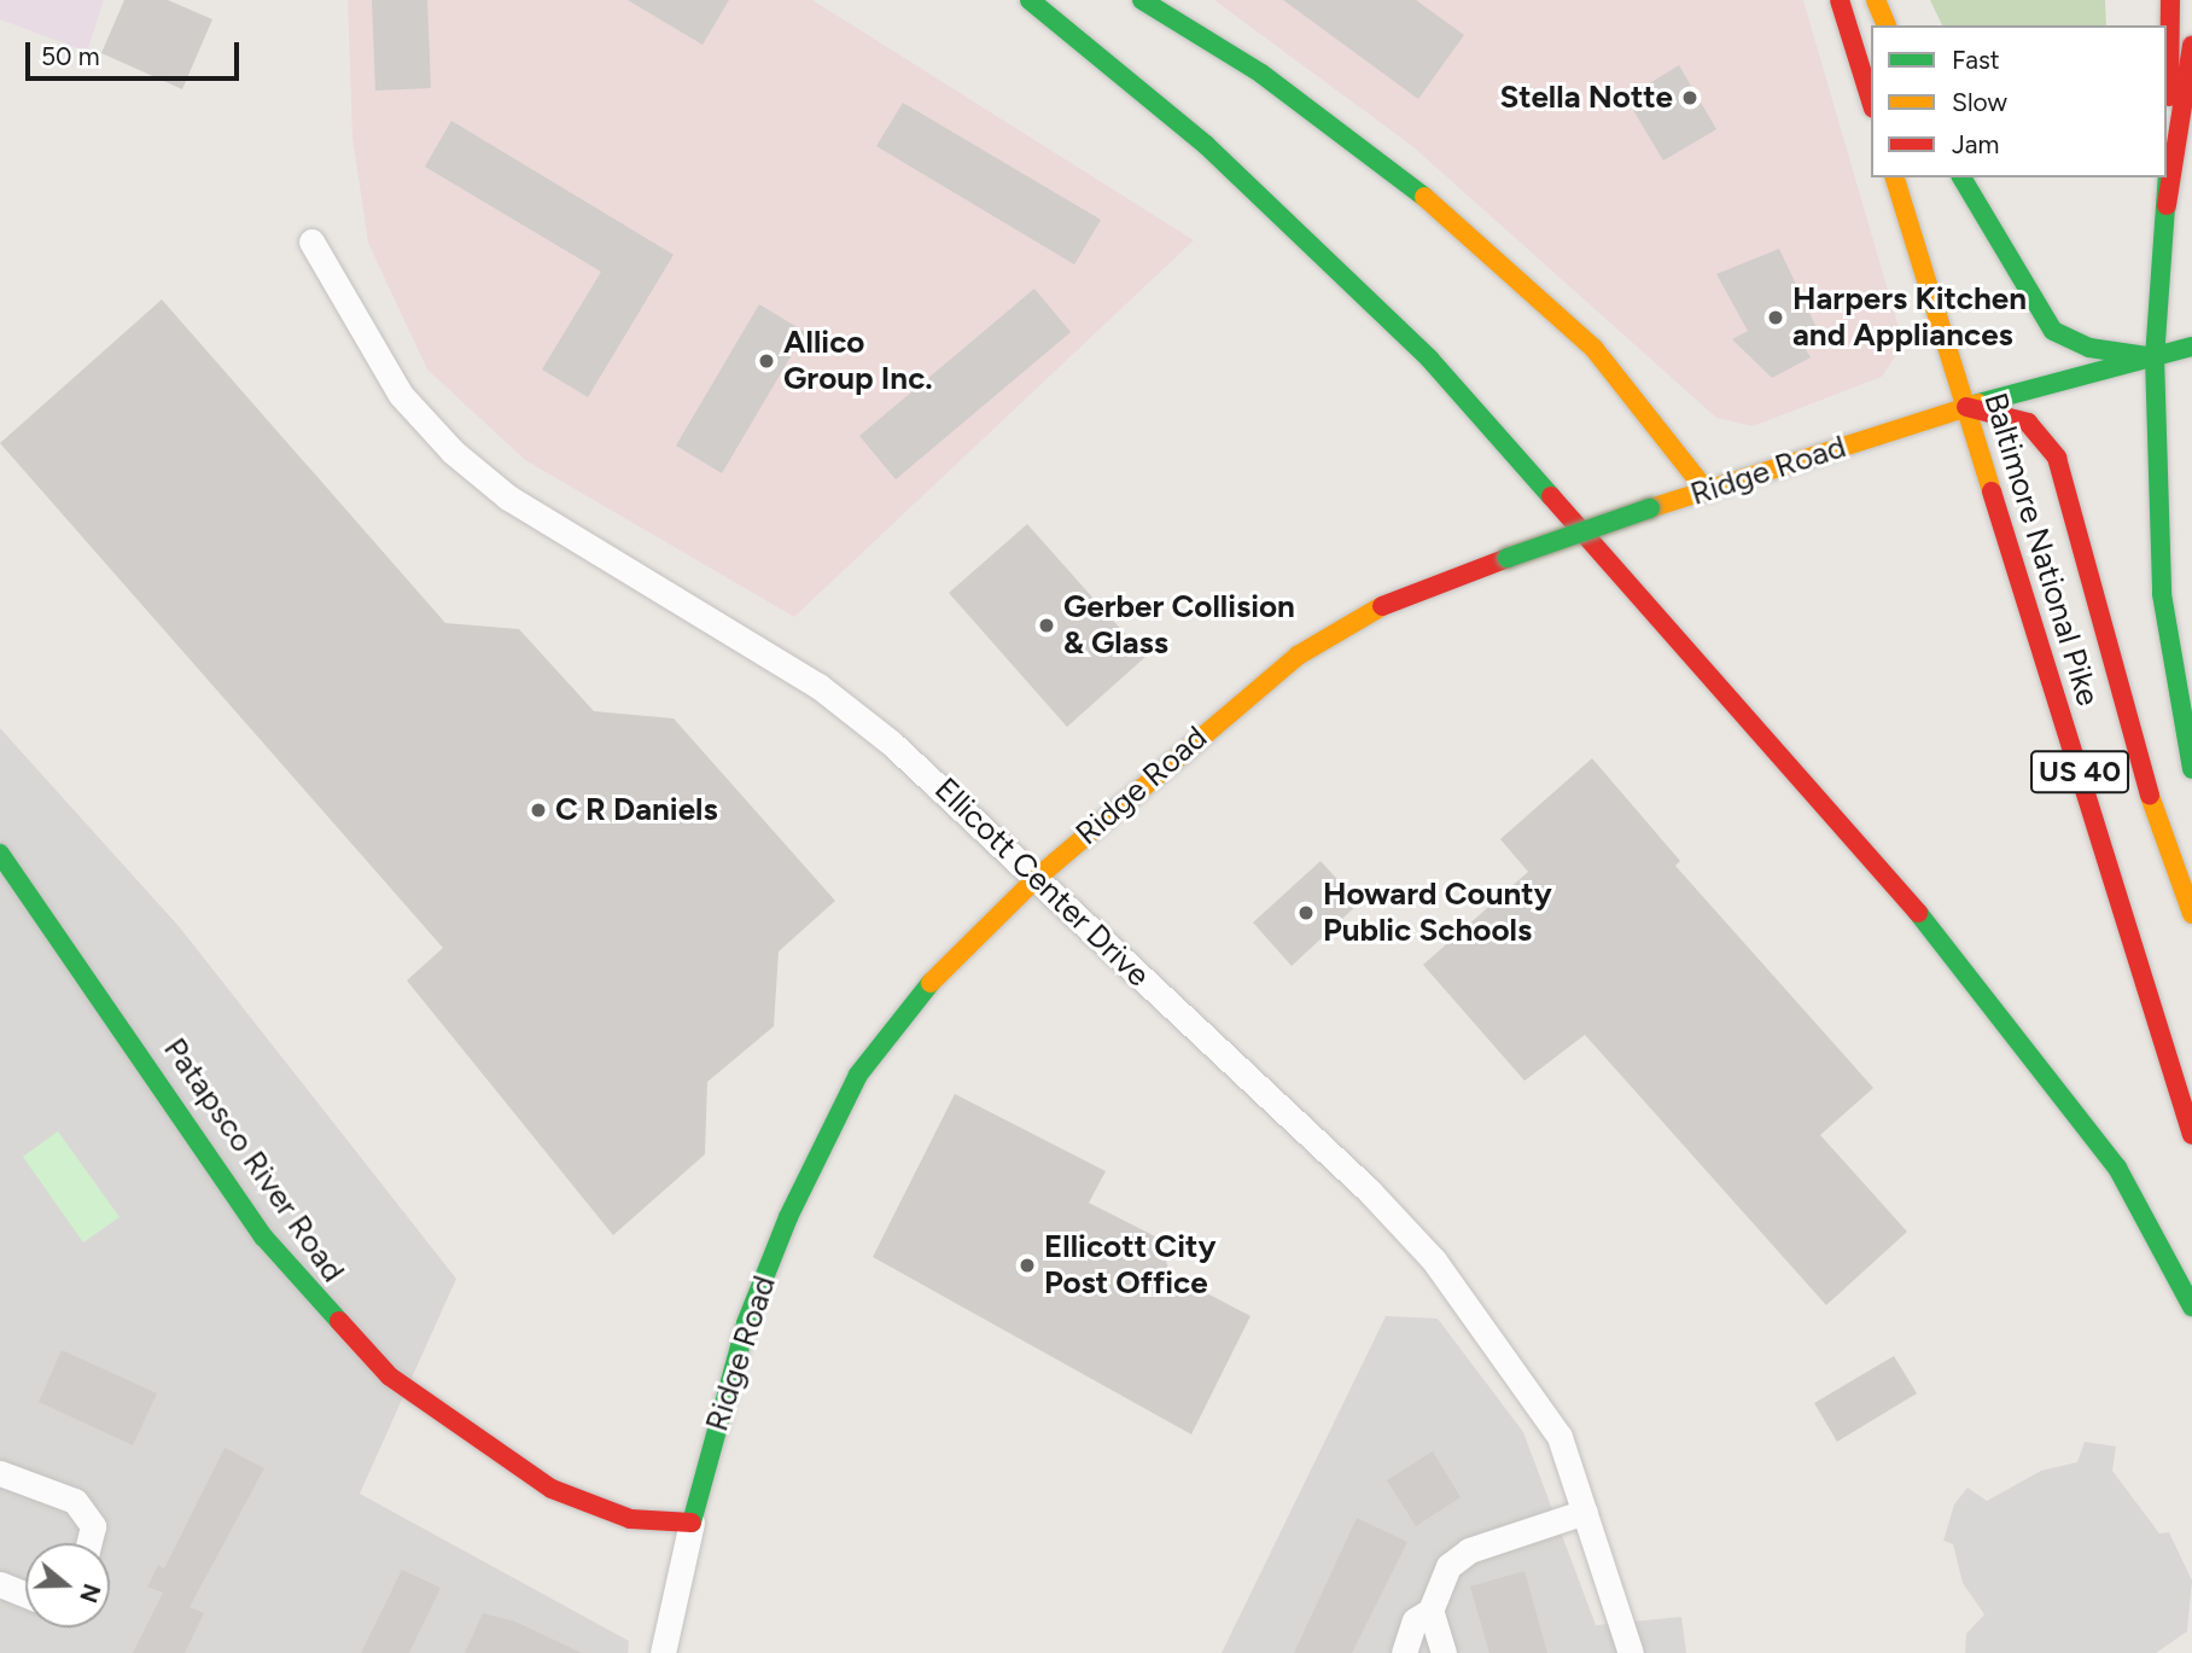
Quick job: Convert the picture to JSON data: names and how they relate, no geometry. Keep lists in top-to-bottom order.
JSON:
{
  "streets": {
    "main road": [
      "Ridge Road",
      "Baltimore National Pike",
      "US 40",
      "Patapsco River Road"
    ],
    "street": ["Ellicott Center Drive"]
  },
  "crossings": [
    ["Ridge Road", "Baltimore National Pike"],
    ["Ridge Road", "Ellicott Center Drive"],
    ["Ridge Road", "Patapsco River Road"]
  ],
  "places": [
    "Stella Notte",
    "Harpers Kitchen and Appliances",
    "Allico Group Inc.",
    "Gerber Collision & Glass",
    "C R Daniels",
    "Howard County Public Schools",
    "Ellicott City Post Office"
  ],
  "legend": ["Fast", "Slow", "Jam"],
  "scale_bar": "50 m",
  "north": "right"
}
